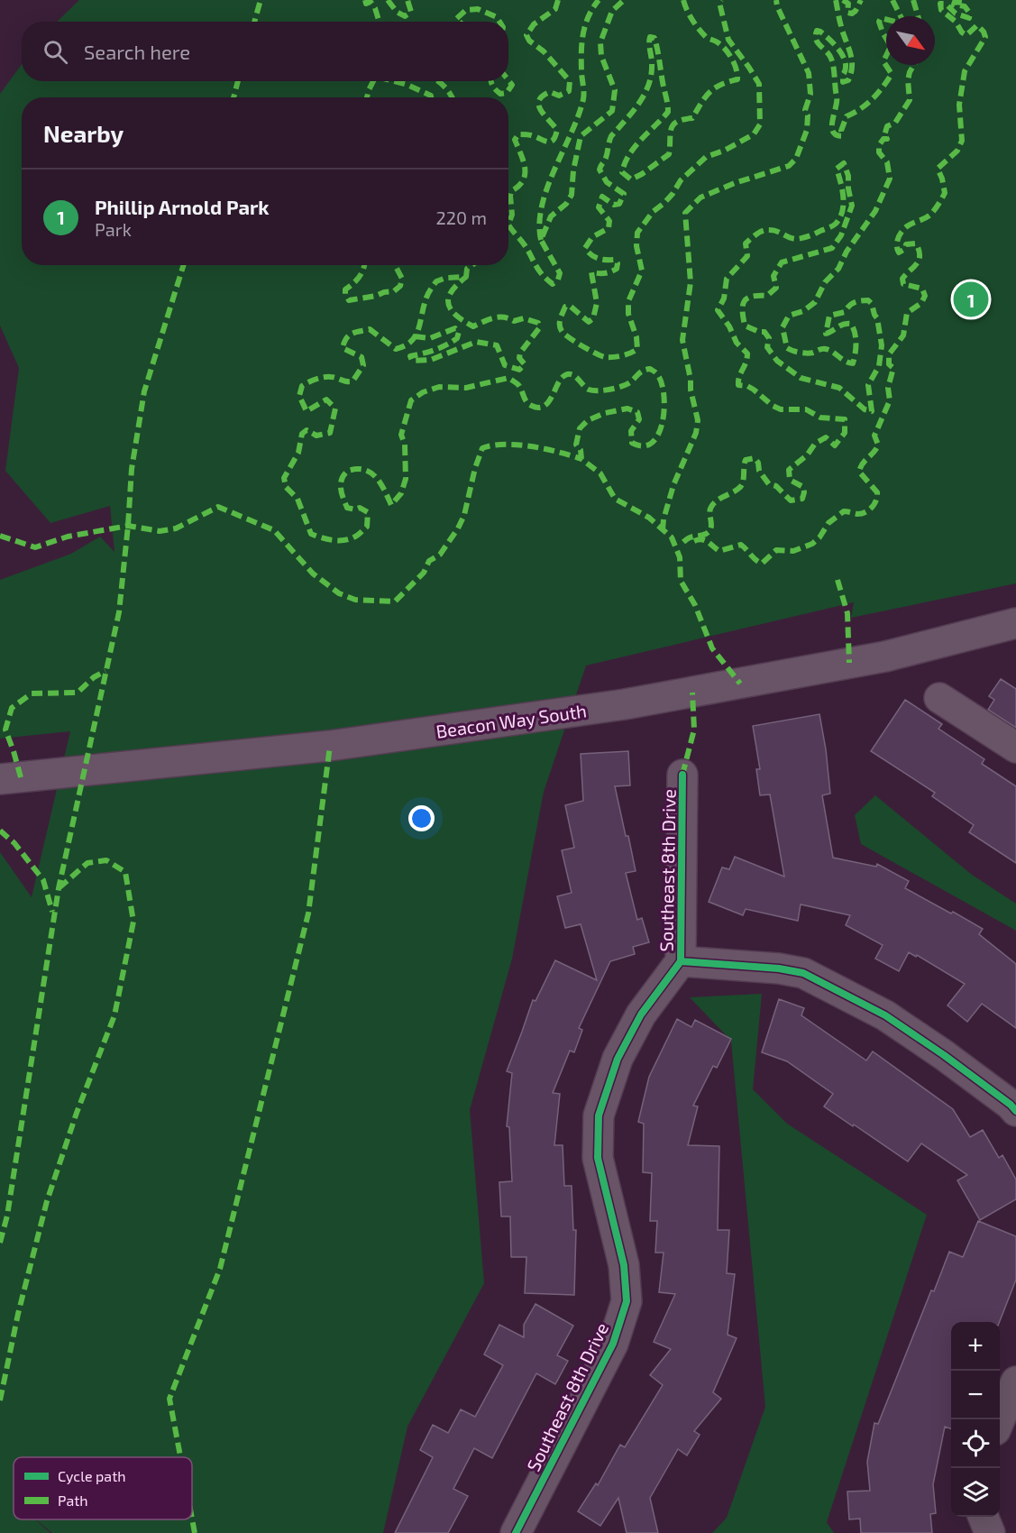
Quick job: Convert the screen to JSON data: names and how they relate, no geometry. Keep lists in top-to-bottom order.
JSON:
{
  "streets": {
    "street": ["Beacon Way South", "Southeast 8th Drive"]
  },
  "legend": ["Cycle path", "Path"],
  "north": "bottom right",
  "page": {
    "search": "Search here",
    "heading": "Nearby",
    "list": [
      {
        "mark": "1",
        "name": "Phillip Arnold Park",
        "note": "Park",
        "value": "220 m"
      }
    ],
    "pins": "1",
    "map_buttons": ["+", "−"]
  }
}
